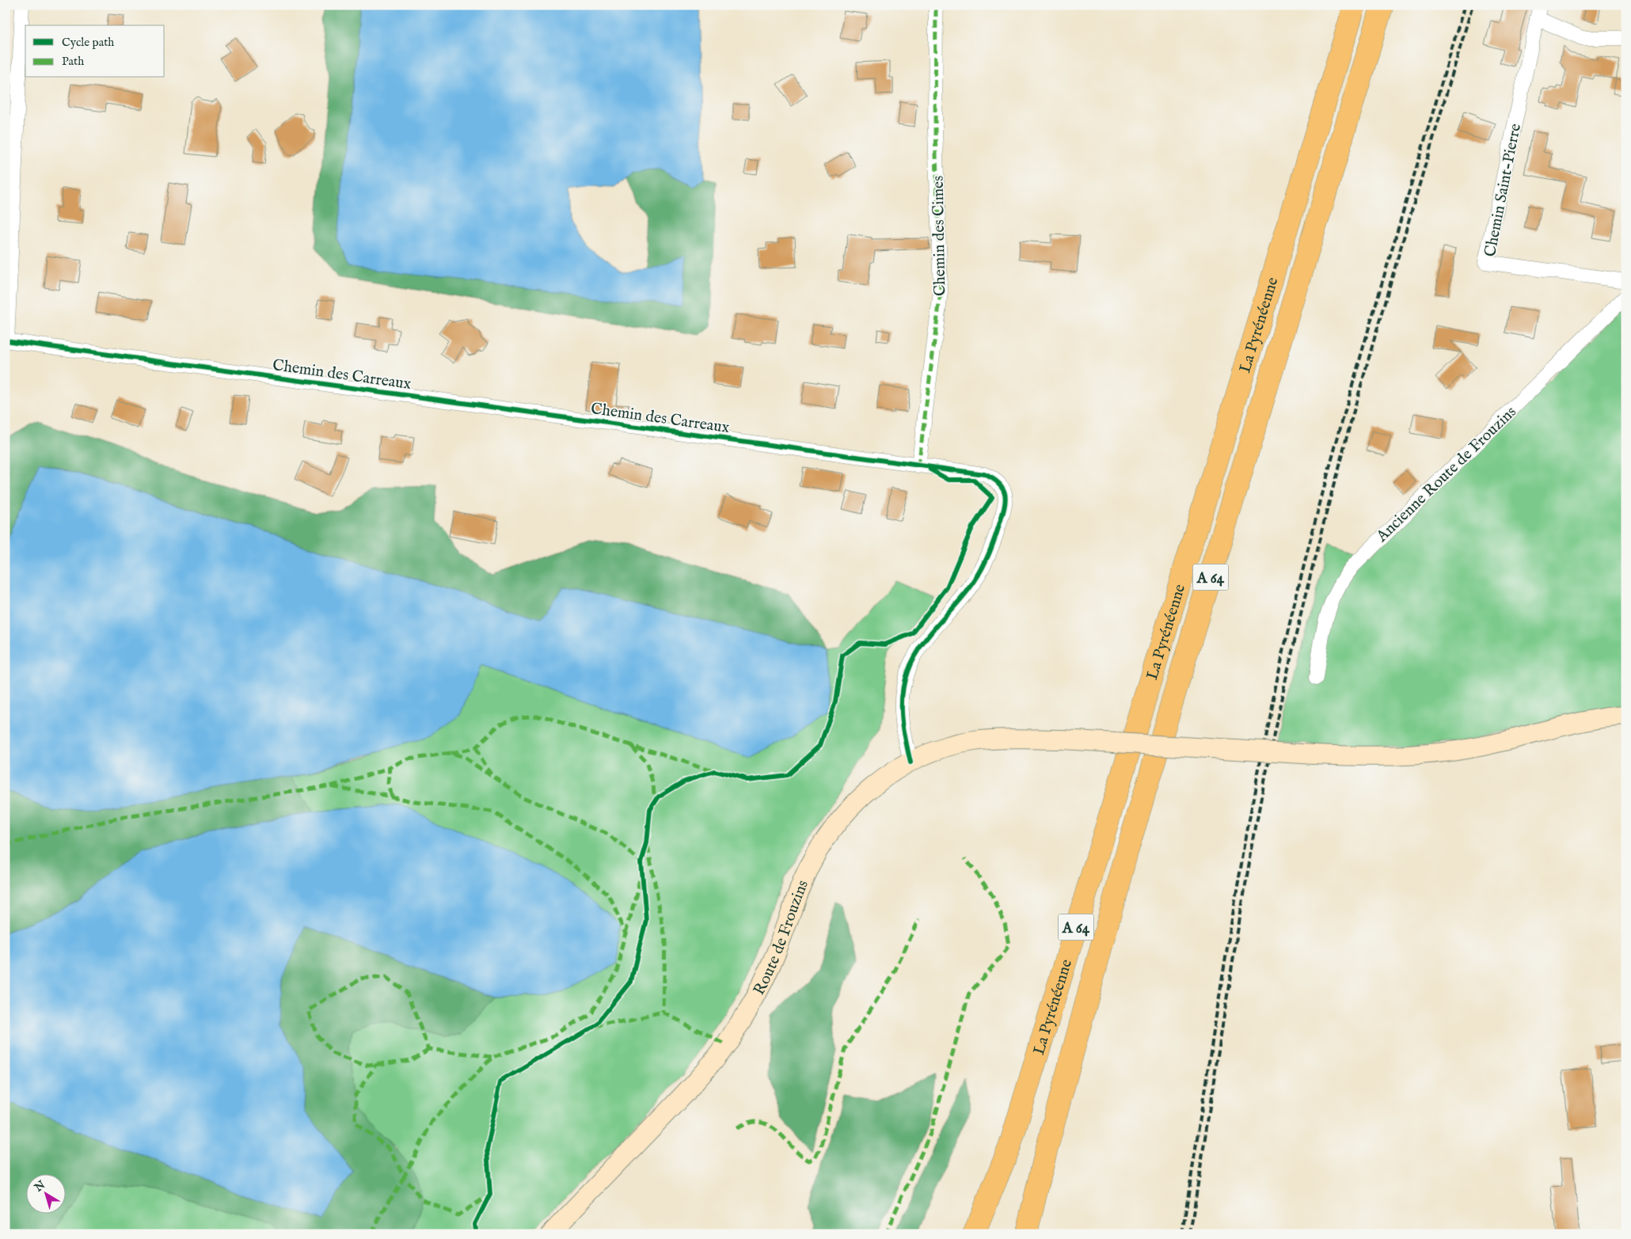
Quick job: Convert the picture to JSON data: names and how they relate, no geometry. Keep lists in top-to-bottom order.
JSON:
{
  "streets": {
    "highway": ["La Pyrénéenne", "A 64"],
    "main road": ["Route de Frouzins"],
    "street": [
      "Chemin Saint-Pierre",
      "Chemin des Cimes",
      "Chemin des Carreaux",
      "Ancienne Route de Frouzins"
    ]
  },
  "crossings": [
    ["Chemin des Cimes", "Chemin des Carreaux"],
    ["Chemin des Carreaux", "Route de Frouzins"]
  ],
  "legend": ["Cycle path", "Path"],
  "north": "top left"
}
